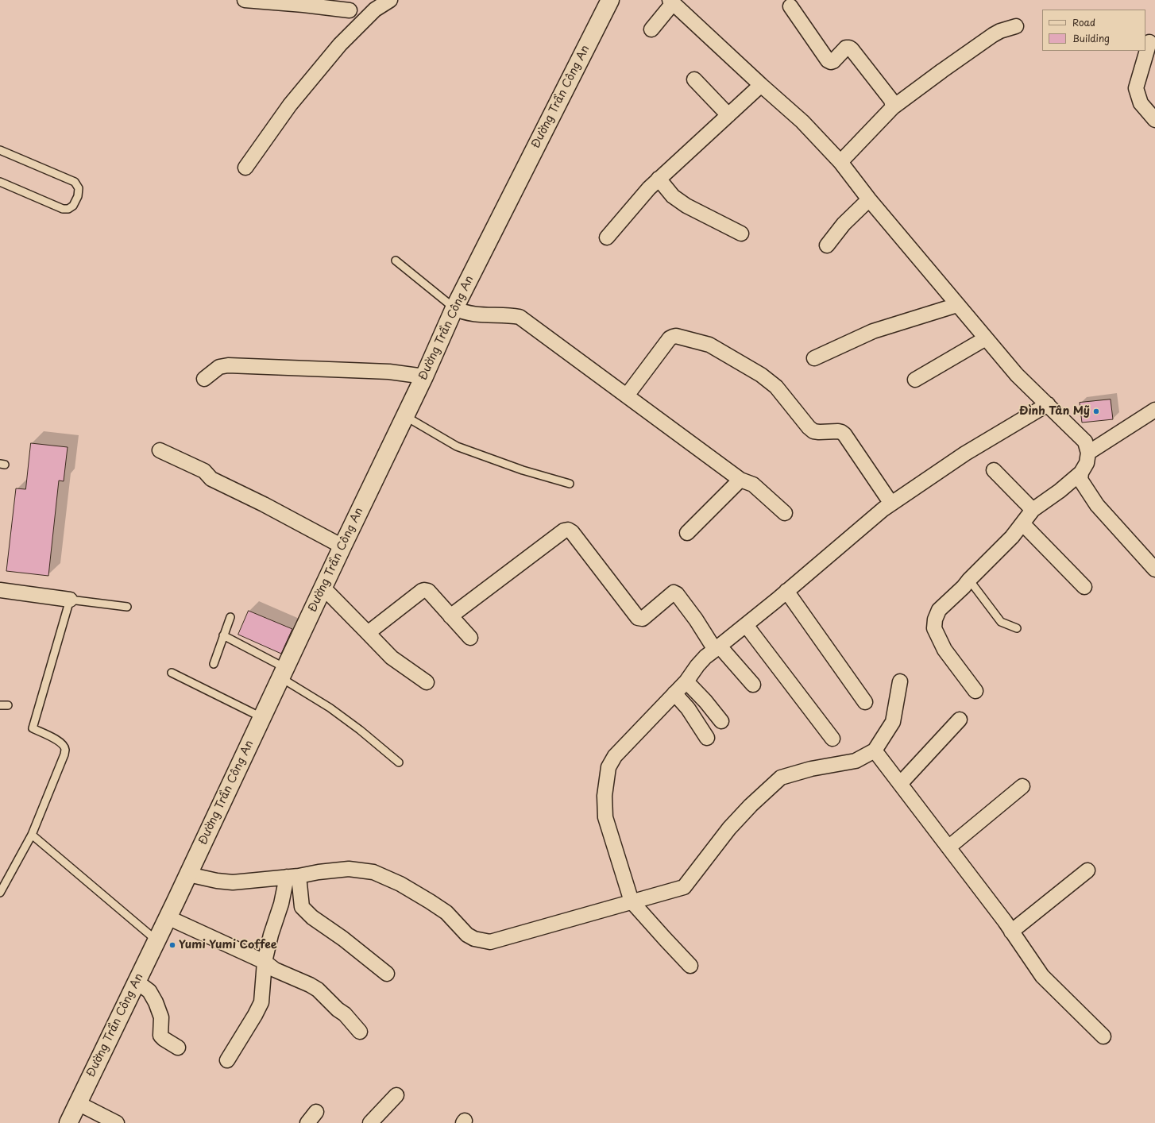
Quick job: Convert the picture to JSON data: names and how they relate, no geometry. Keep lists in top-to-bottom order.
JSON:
{
  "streets": {
    "main road": ["Đường Trần Công An"]
  },
  "places": ["Đình Tân Mỹ", "Yumi Yumi Coffee"],
  "legend": ["Road", "Building"]
}
